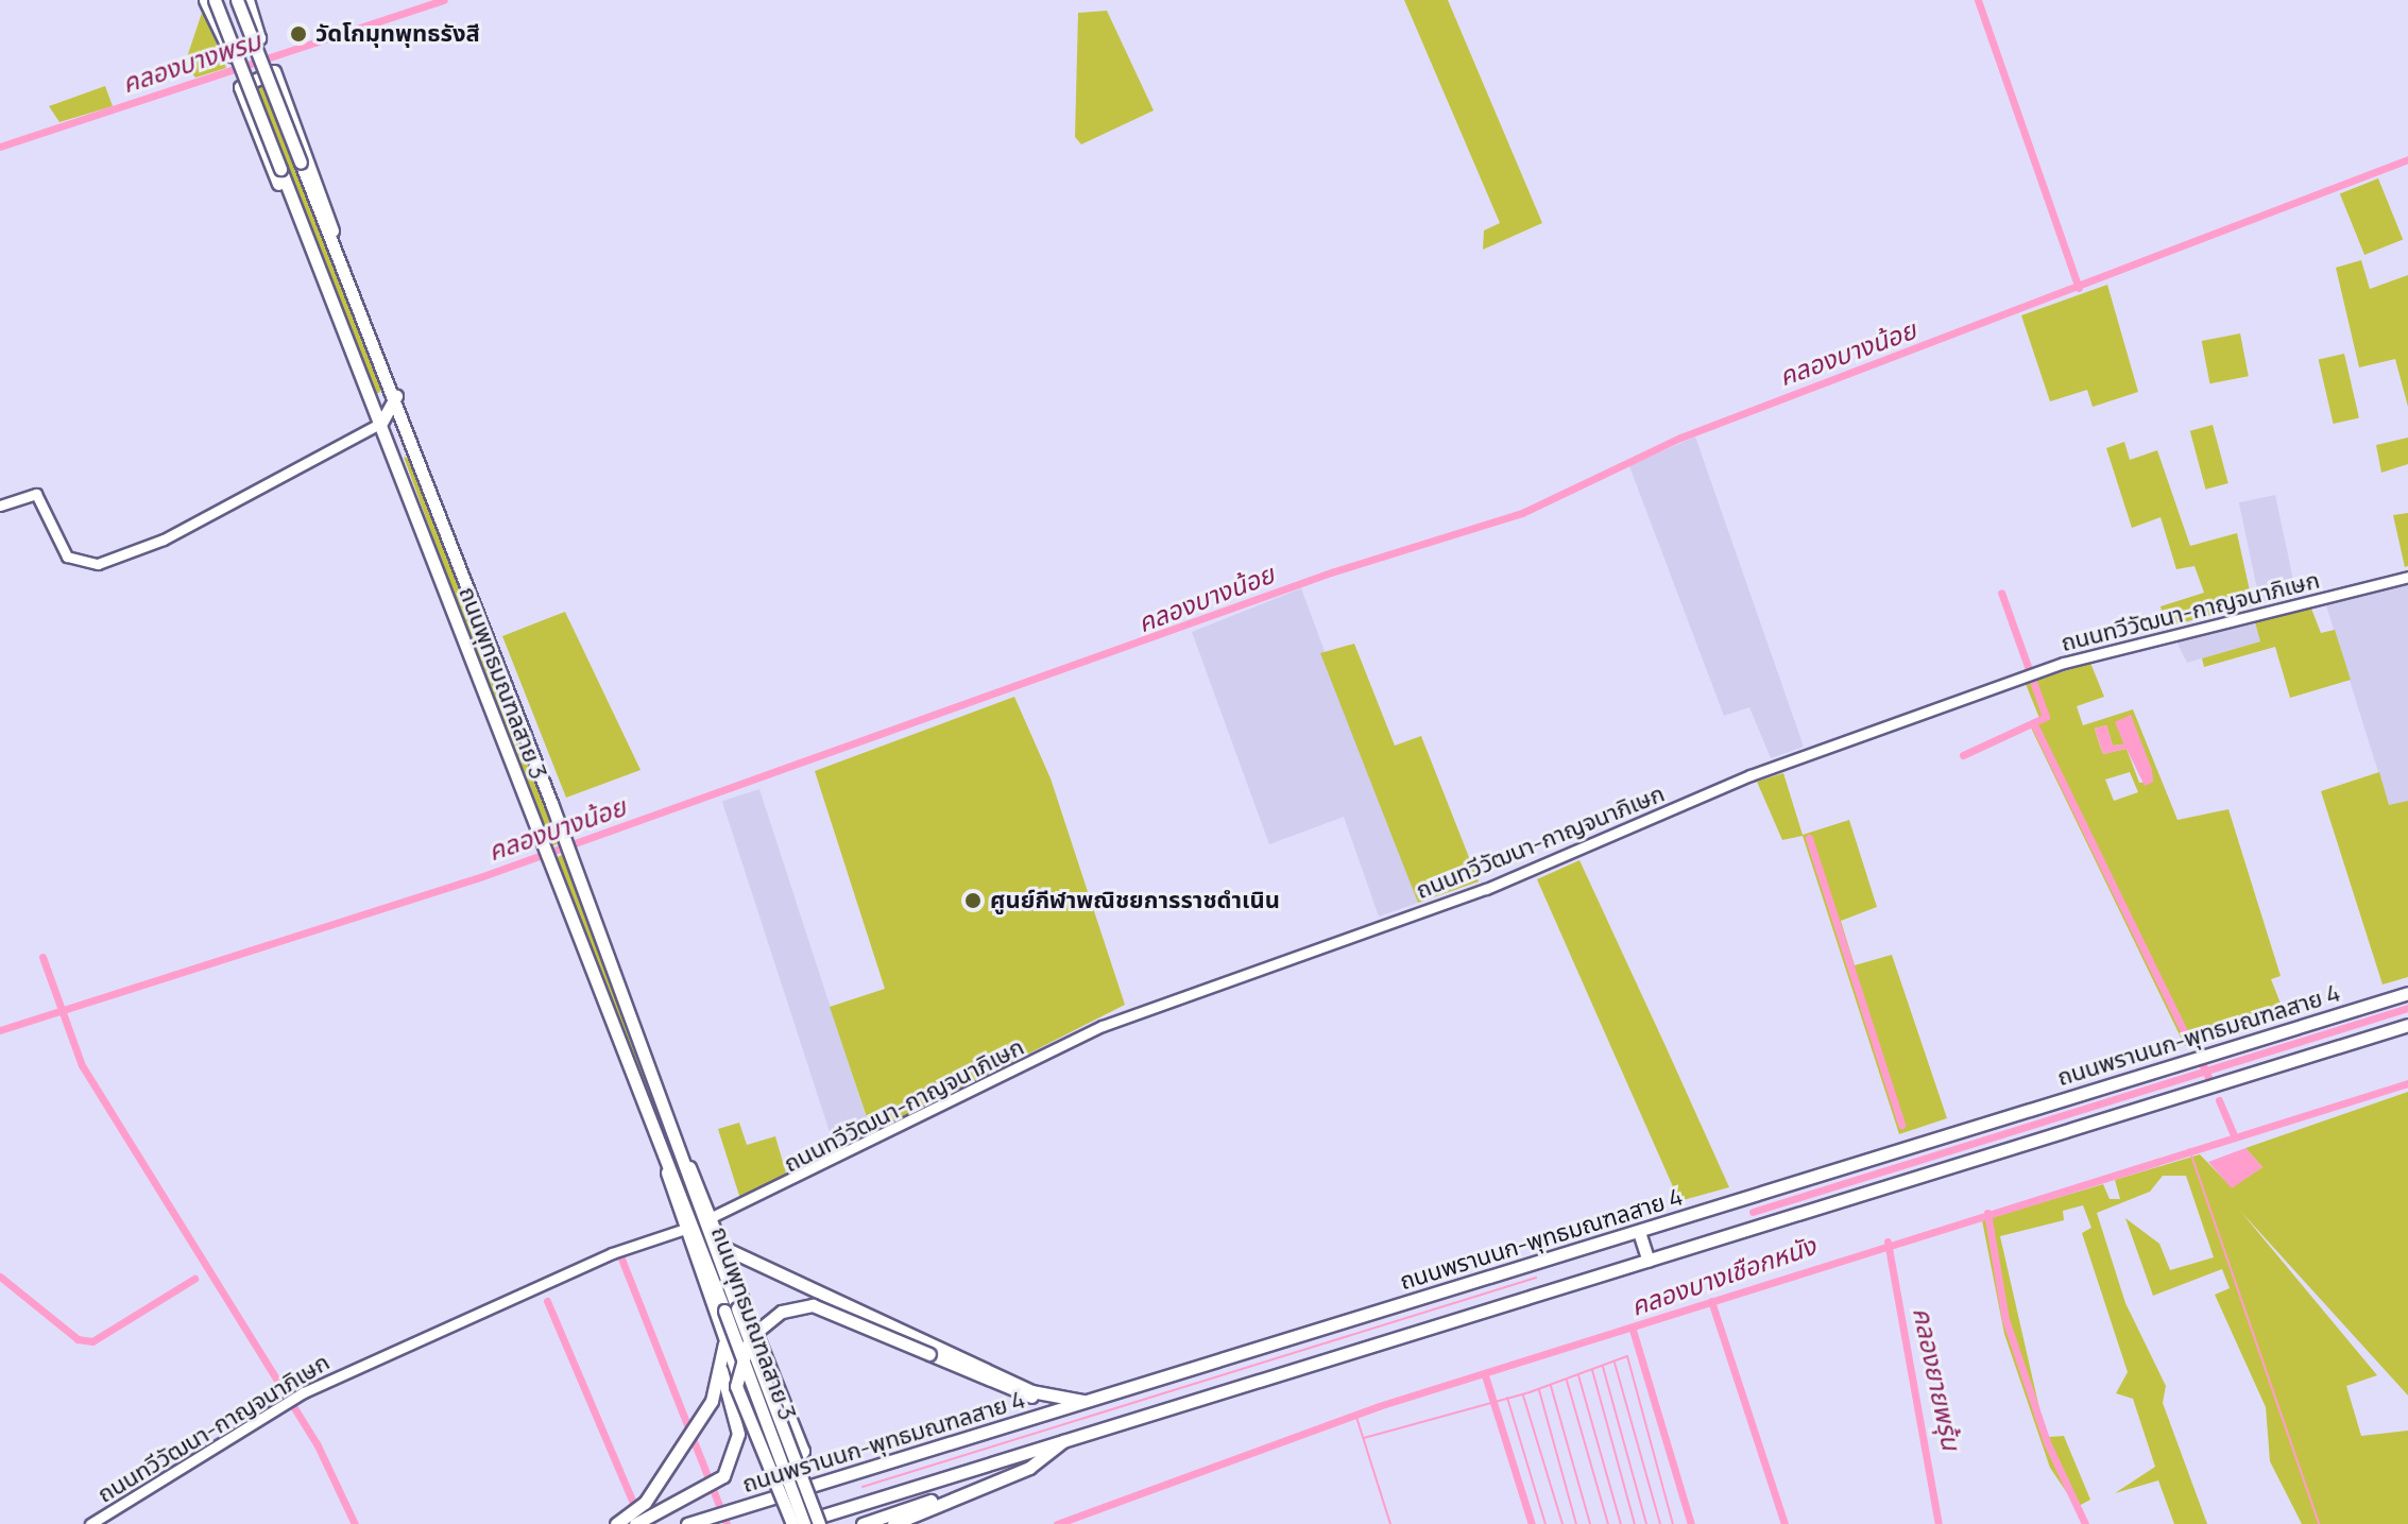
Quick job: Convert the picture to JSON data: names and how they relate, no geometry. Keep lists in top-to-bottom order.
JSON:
{
  "streets": {
    "main road": ["ถนนพุทธมณฑลสาย 3", "ถนนพรานนก-พุทธมณฑลสาย 4"],
    "street": ["ถนนทวีวัฒนา-กาญจนาภิเษก"]
  },
  "water": [
    "คลองบางพรม",
    "คลองบางน้อย",
    "คลองบางเชือกหนัง",
    "คลองยายพรุ้น"
  ],
  "places": ["วัดโกมุทพุทธรังสี", "ศูนย์กีฬาพณิชยการราชดำเนิน"]
}
